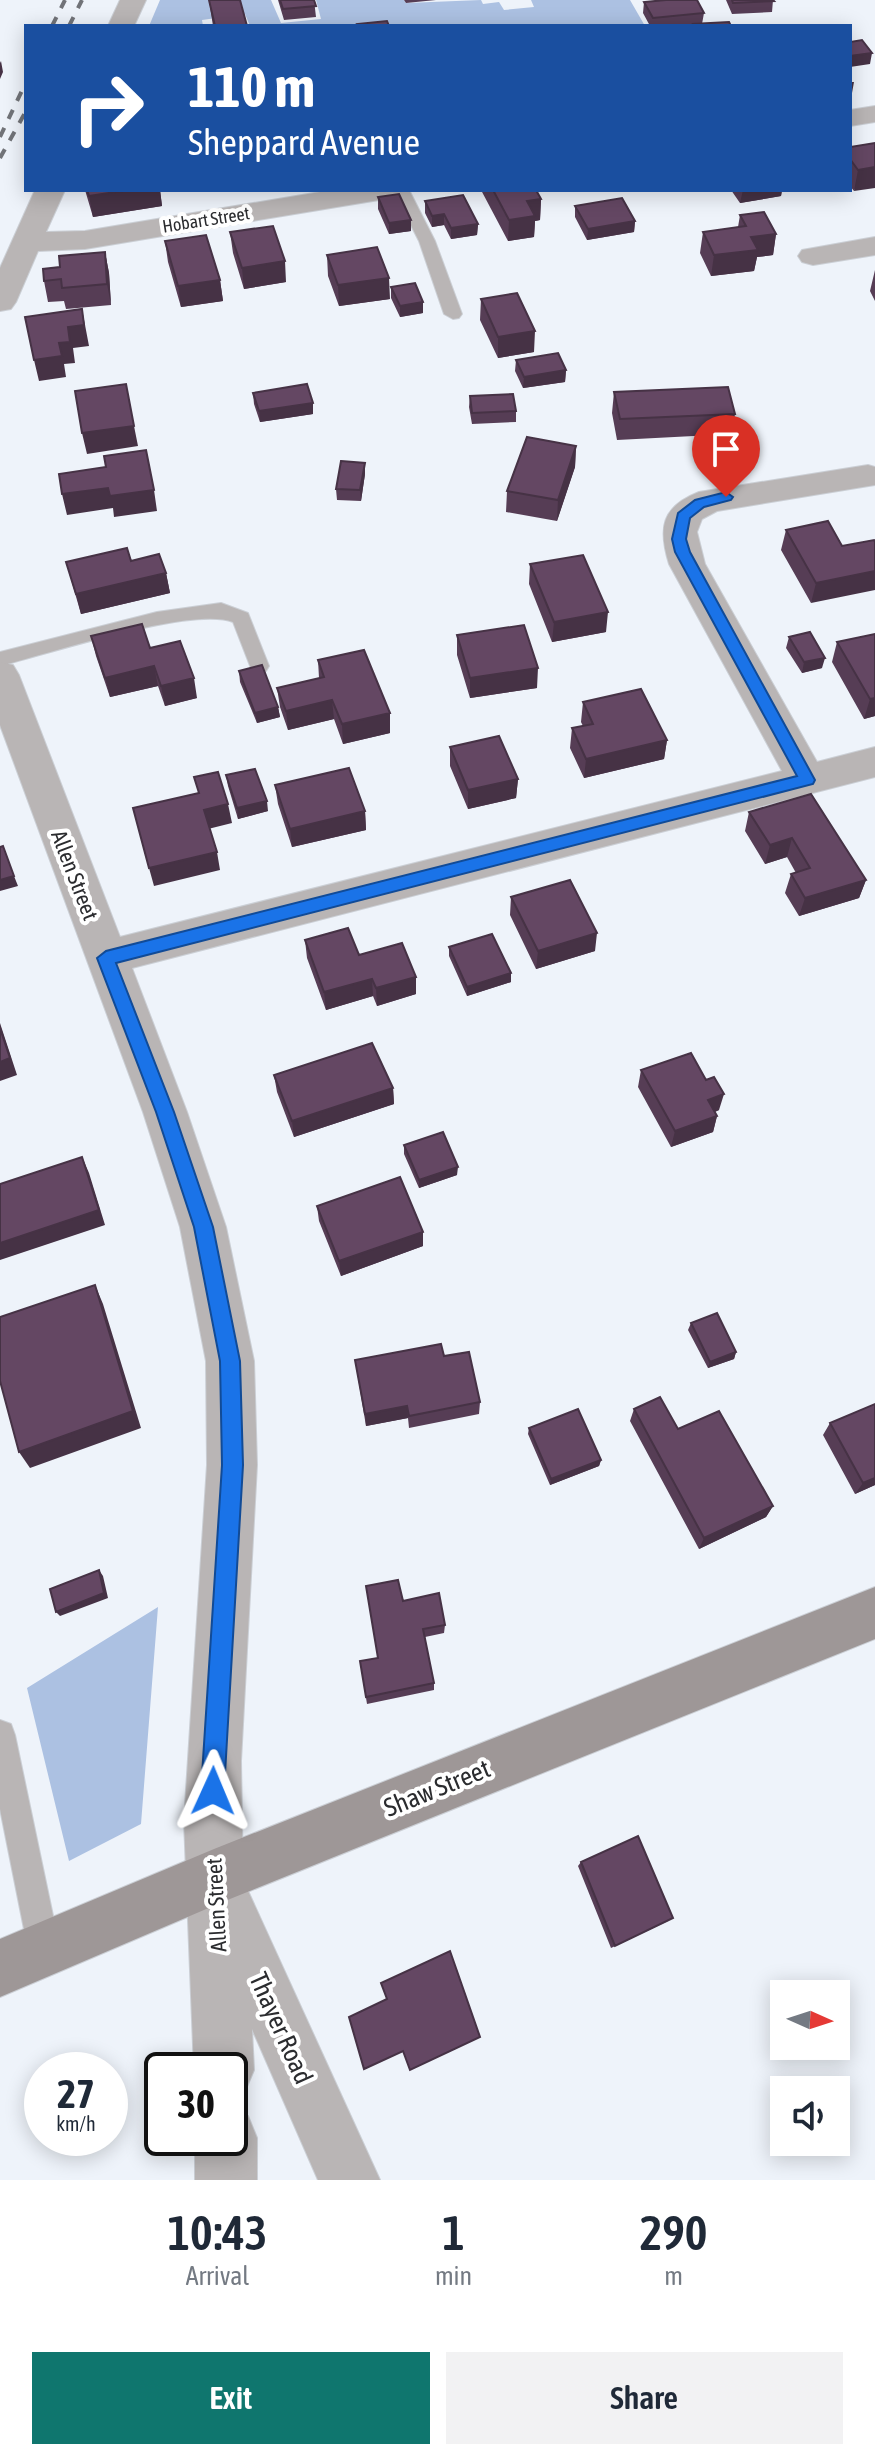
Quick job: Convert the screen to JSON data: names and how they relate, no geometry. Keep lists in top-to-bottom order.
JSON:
{
  "streets": {
    "street": [
      "Hobart Street",
      "Allen Street",
      "Shaw Street",
      "Thayer Road"
    ]
  },
  "crossings": [
    ["Allen Street", "Shaw Street"],
    ["Allen Street", "Thayer Road"],
    ["Shaw Street", "Thayer Road"]
  ],
  "north": "right",
  "page": {
    "turn": ["110 m", "Sheppard Avenue"],
    "speed": "27 km/h",
    "limit": "30",
    "eta": [
      "10:43",
      "Arrival",
      "1",
      "min",
      "290",
      "m"
    ],
    "buttons": ["Exit", "Share"]
  }
}
